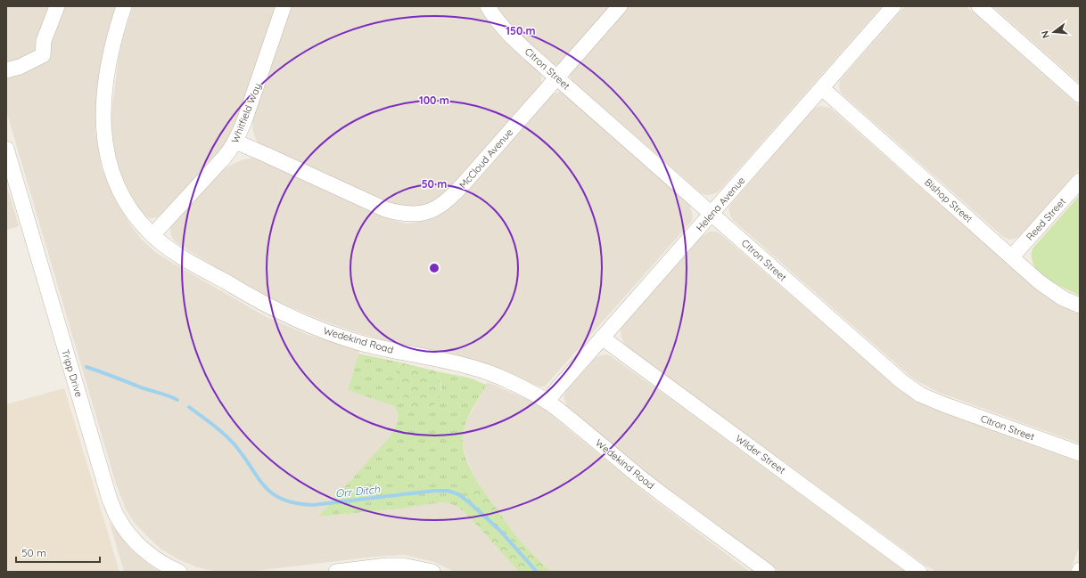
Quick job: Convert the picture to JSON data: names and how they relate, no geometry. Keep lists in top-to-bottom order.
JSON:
{
  "streets": {
    "street": [
      "Citron Street",
      "Whitfield Way",
      "McCloud Avenue",
      "Bishop Street",
      "Helena Avenue",
      "Reed Street",
      "Wedekind Road",
      "Tripp Drive",
      "Wilder Street"
    ]
  },
  "crossings": [
    ["Citron Street", "McCloud Avenue"],
    ["Citron Street", "Helena Avenue"],
    ["Whitfield Way", "McCloud Avenue"],
    ["Whitfield Way", "Wedekind Road"],
    ["Bishop Street", "Helena Avenue"],
    ["Bishop Street", "Reed Street"],
    ["Helena Avenue", "Wedekind Road"],
    ["Helena Avenue", "Wilder Street"]
  ],
  "water": ["Orr Ditch"],
  "scale_bar": "50 m",
  "north": "left",
  "rings": ["150 m", "100 m", "50 m"]
}
